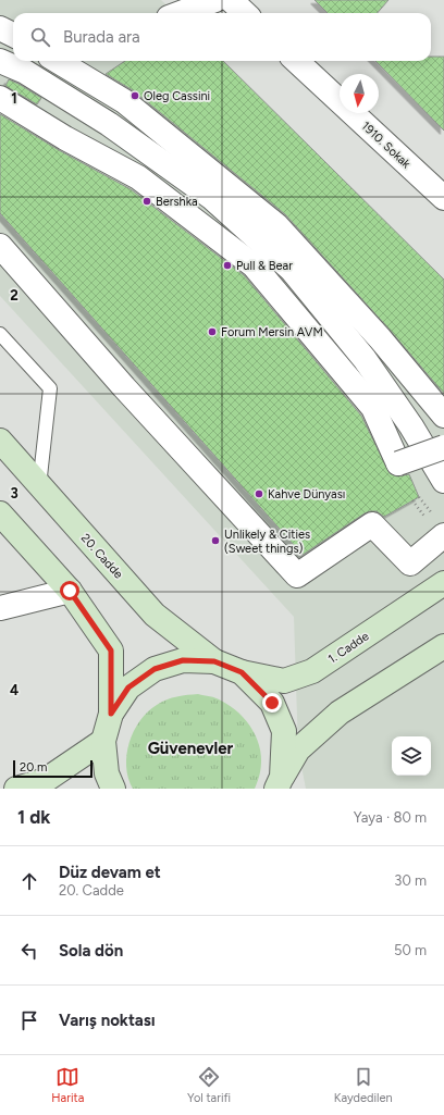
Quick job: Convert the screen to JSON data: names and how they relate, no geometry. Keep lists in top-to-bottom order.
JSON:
{
  "streets": {
    "street": ["1910. Sokak", "20. Cadde", "1. Cadde"]
  },
  "districts": ["Güvenevler"],
  "places": [
    "Oleg Cassini",
    "Bershka",
    "Pull & Bear",
    "Forum Mersin AVM",
    "Kahve Dünyası",
    "Unlikely & Cities (Sweet things)"
  ],
  "scale_bar": "20 m",
  "north": "bottom",
  "page": {
    "search": "Burada ara",
    "scale": "20 m",
    "heading": ["1 dk", "Yaya · 80 m"],
    "list": [
      ["Düz devam et", "20. Cadde", "30 m"],
      ["Sola dön", "50 m"],
      "Varış noktası"
    ],
    "nav": ["Harita", "Yol tarifi", "Kaydedilen"]
  },
  "grid": {
    "rows": [
      "1",
      "2",
      "3",
      "4"
    ]
  }
}
